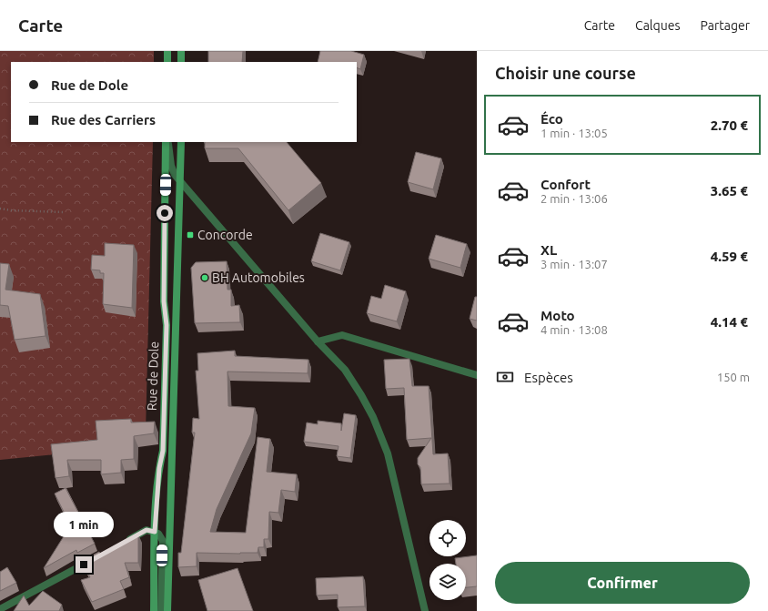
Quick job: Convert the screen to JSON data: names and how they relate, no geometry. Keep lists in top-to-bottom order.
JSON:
{
  "streets": {
    "main road": ["Rue de Dole"]
  },
  "places": {
    "transit": ["Concorde"],
    "other": ["BH Automobiles"]
  },
  "page": {
    "header": "Carte",
    "nav": ["Carte", "Calques", "Partager"],
    "heading": "Choisir une course",
    "banner": ["Rue de Dole", "Rue des Carriers"],
    "list": [
      {
        "name": "Éco",
        "note": "1 min · 13:05",
        "value": "2.70 €"
      },
      {
        "name": "Confort",
        "note": "2 min · 13:06",
        "value": "3.65 €"
      },
      {
        "name": "XL",
        "note": "3 min · 13:07",
        "value": "4.59 €"
      },
      {
        "name": "Moto",
        "note": "4 min · 13:08",
        "value": "4.14 €"
      }
    ],
    "pay": ["Espèces", "150 m"],
    "bubble": "1 min",
    "buttons": "Confirmer"
  }
}
